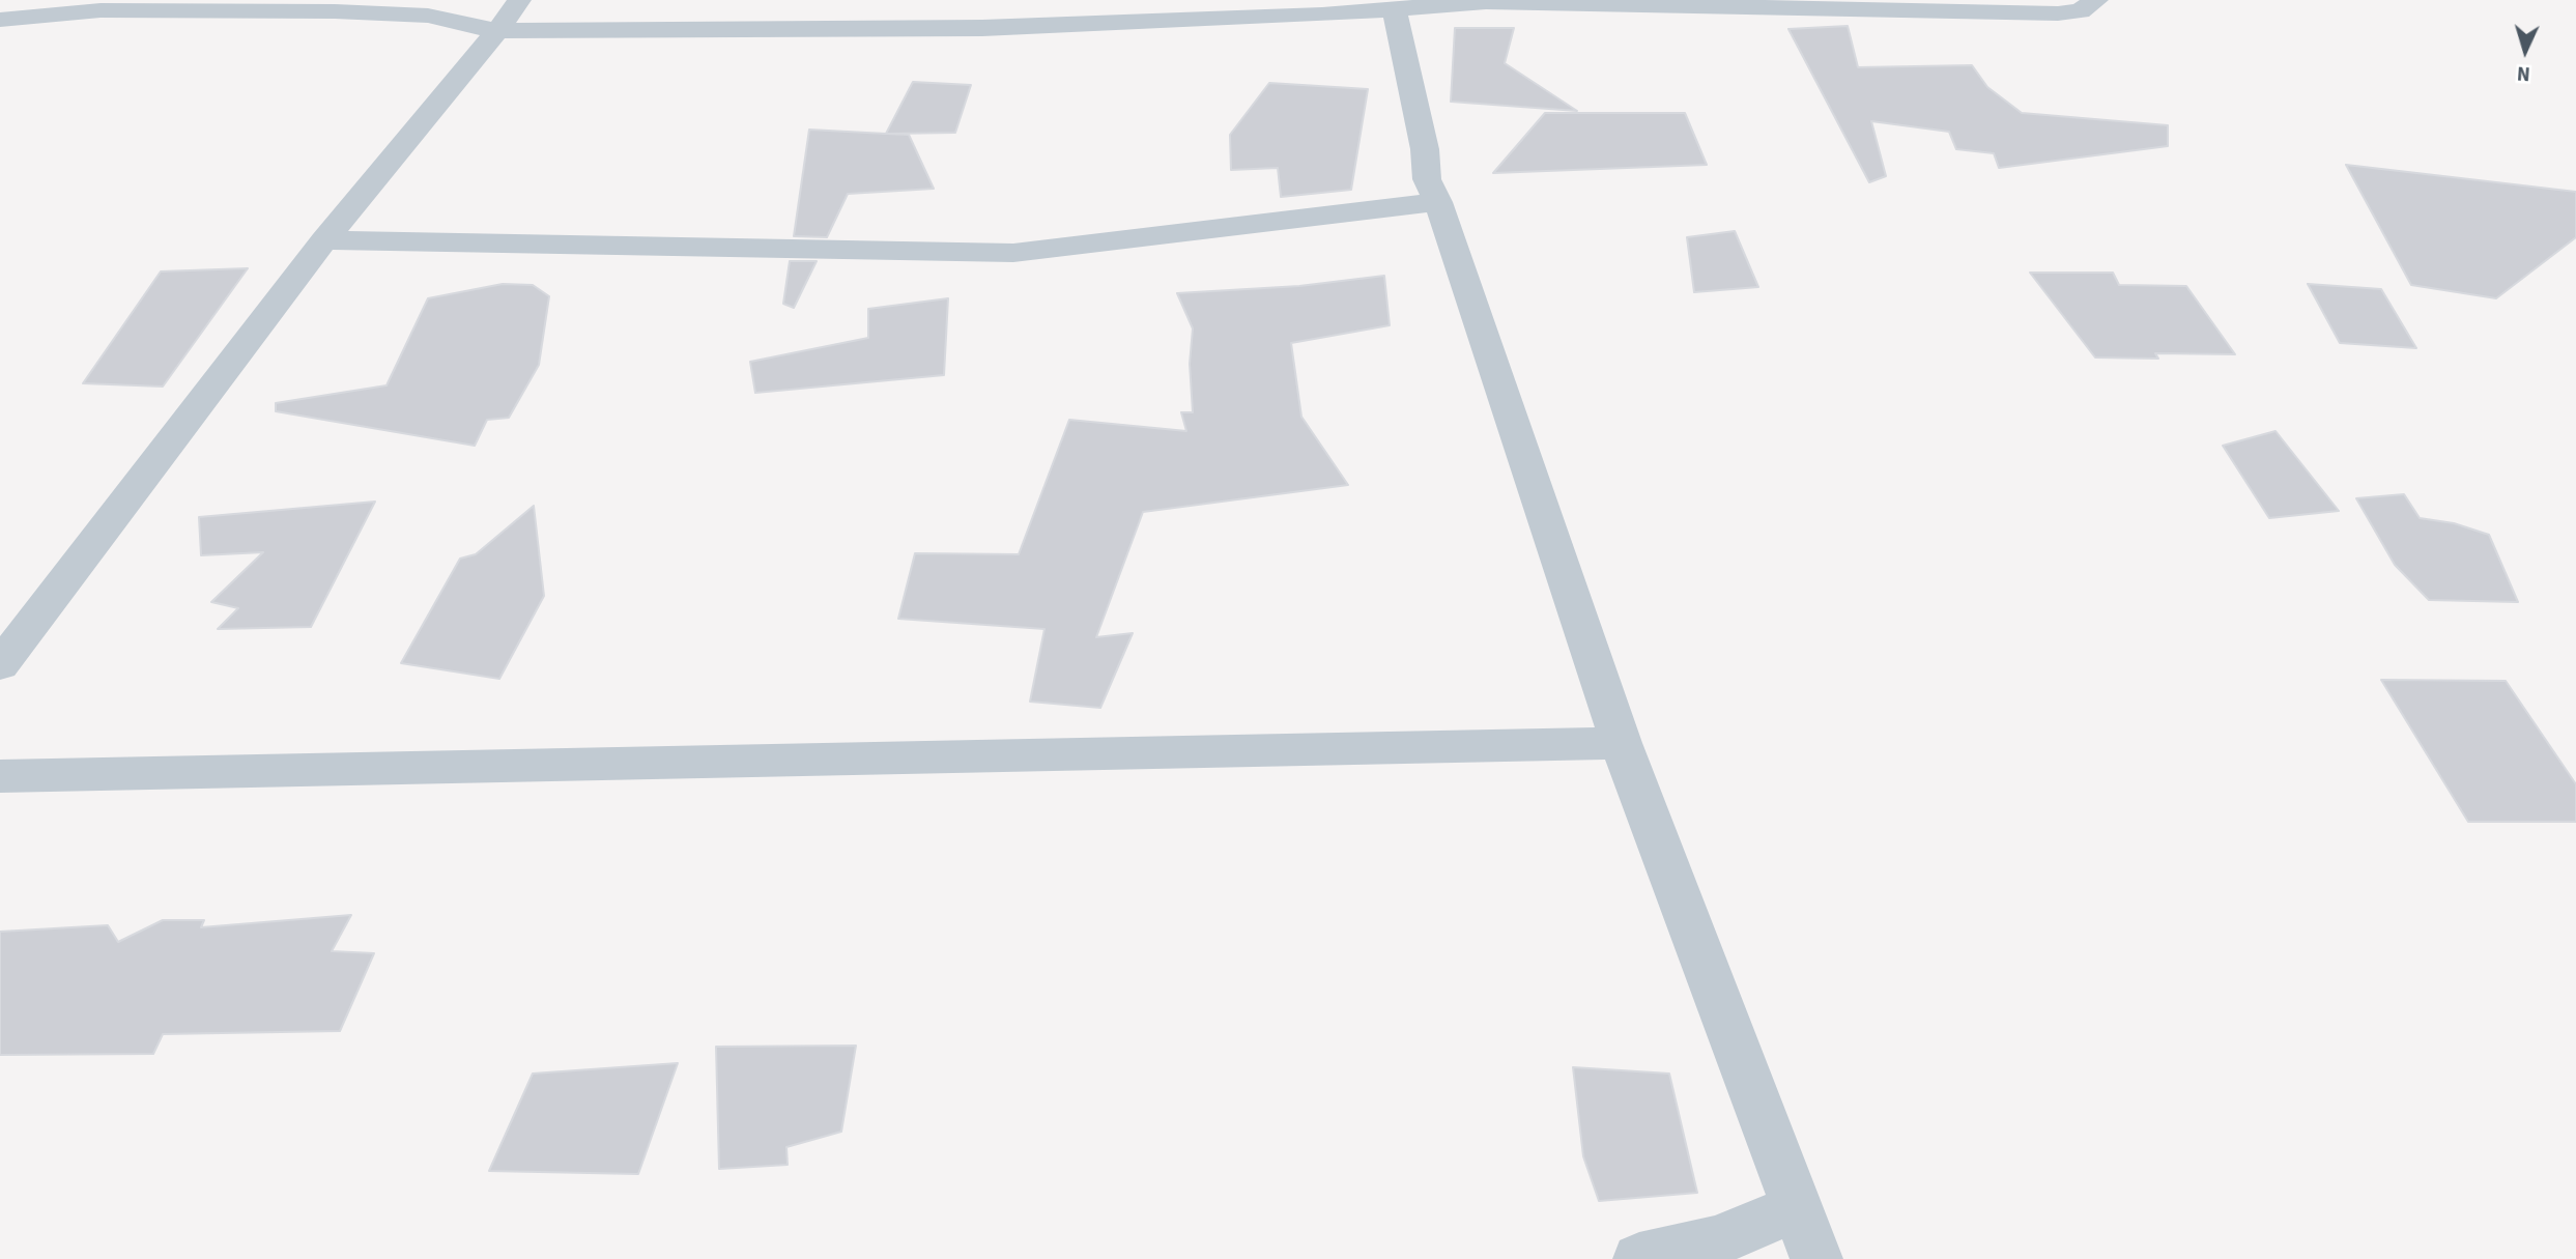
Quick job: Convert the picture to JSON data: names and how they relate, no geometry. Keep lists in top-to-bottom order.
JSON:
{
  "north": "bottom"
}
